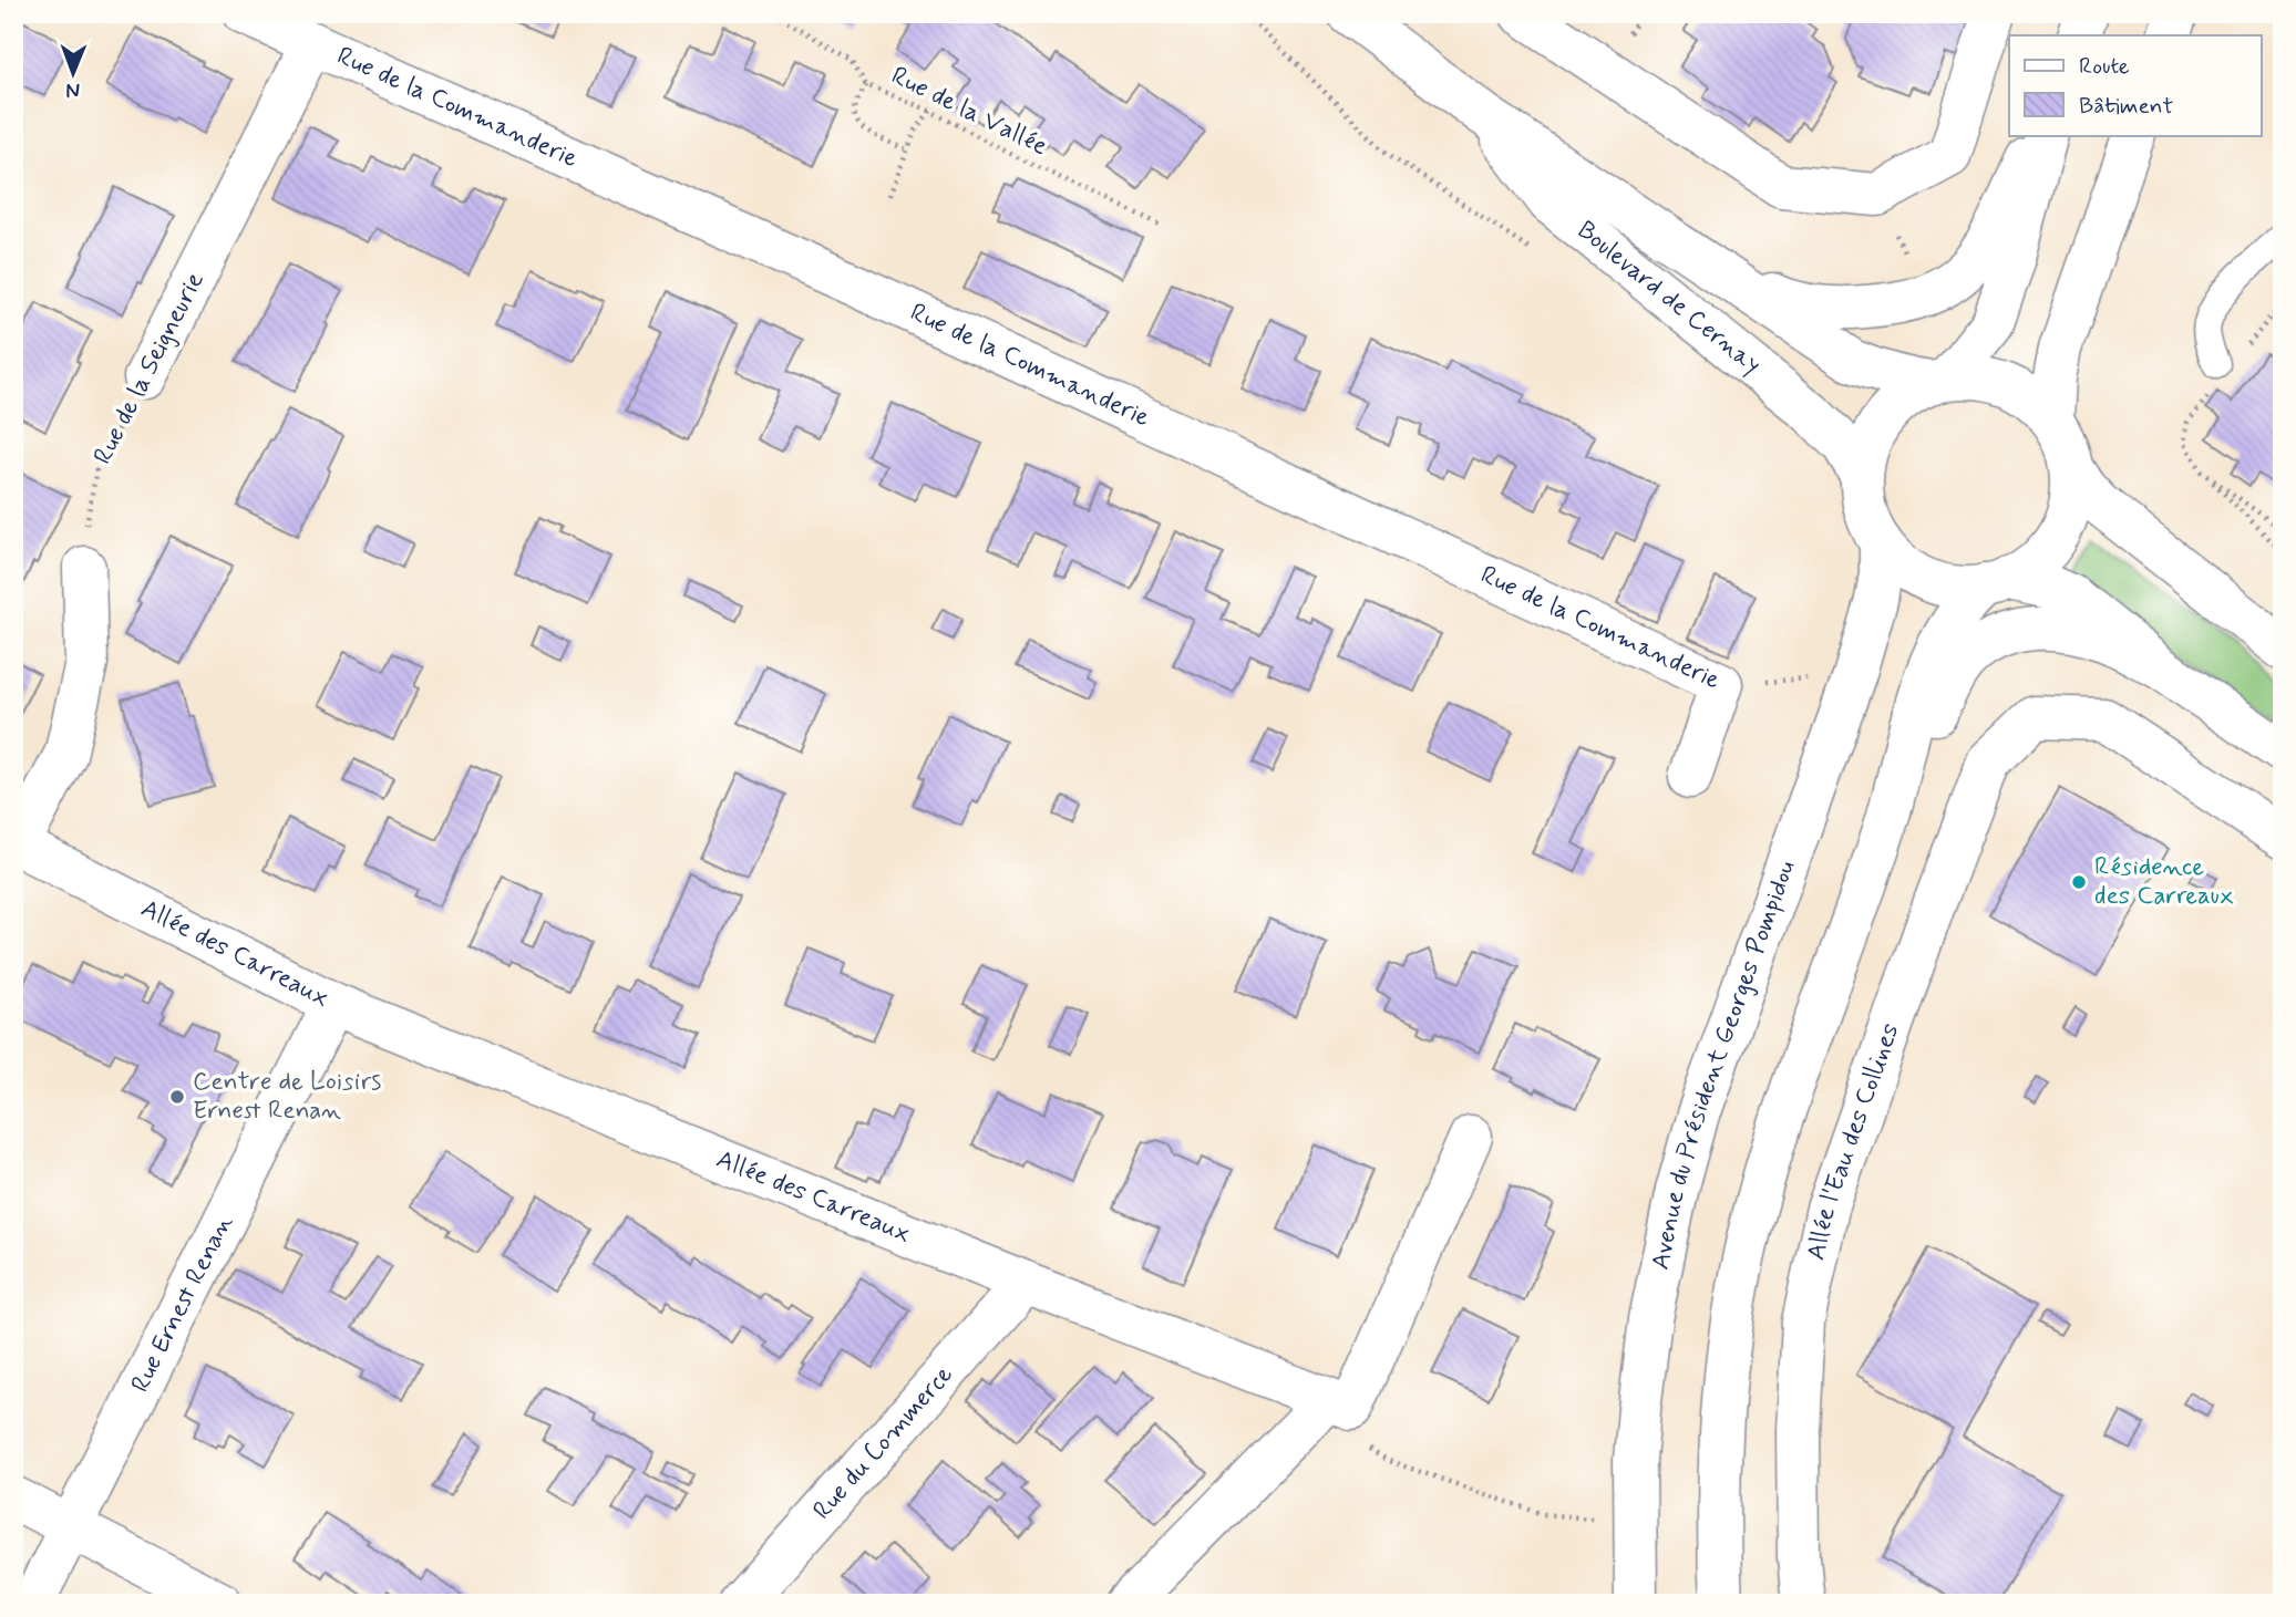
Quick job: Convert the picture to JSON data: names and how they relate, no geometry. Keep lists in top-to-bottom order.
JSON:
{
  "streets": {
    "street": [
      "Rue de la Commanderie",
      "Boulevard de Cernay",
      "Rue de la Seigneurie",
      "Allée des Carreaux",
      "Avenue du Président Georges Pompidou",
      "Allée l'Eau des Collines",
      "Rue Ernest Renan",
      "Rue du Commerce"
    ],
    "path": ["Rue de la Vallée"]
  },
  "crossings": [
    ["Rue de la Commanderie", "Rue de la Seigneurie"],
    ["Boulevard de Cernay", "Avenue du Président Georges Pompidou"],
    ["Allée des Carreaux", "Rue Ernest Renan"],
    ["Allée des Carreaux", "Rue du Commerce"]
  ],
  "places": ["Résidence des Carreaux", "Centre de Loisirs Ernest Renan"],
  "legend": ["Route", "Bâtiment"],
  "north": "bottom"
}
